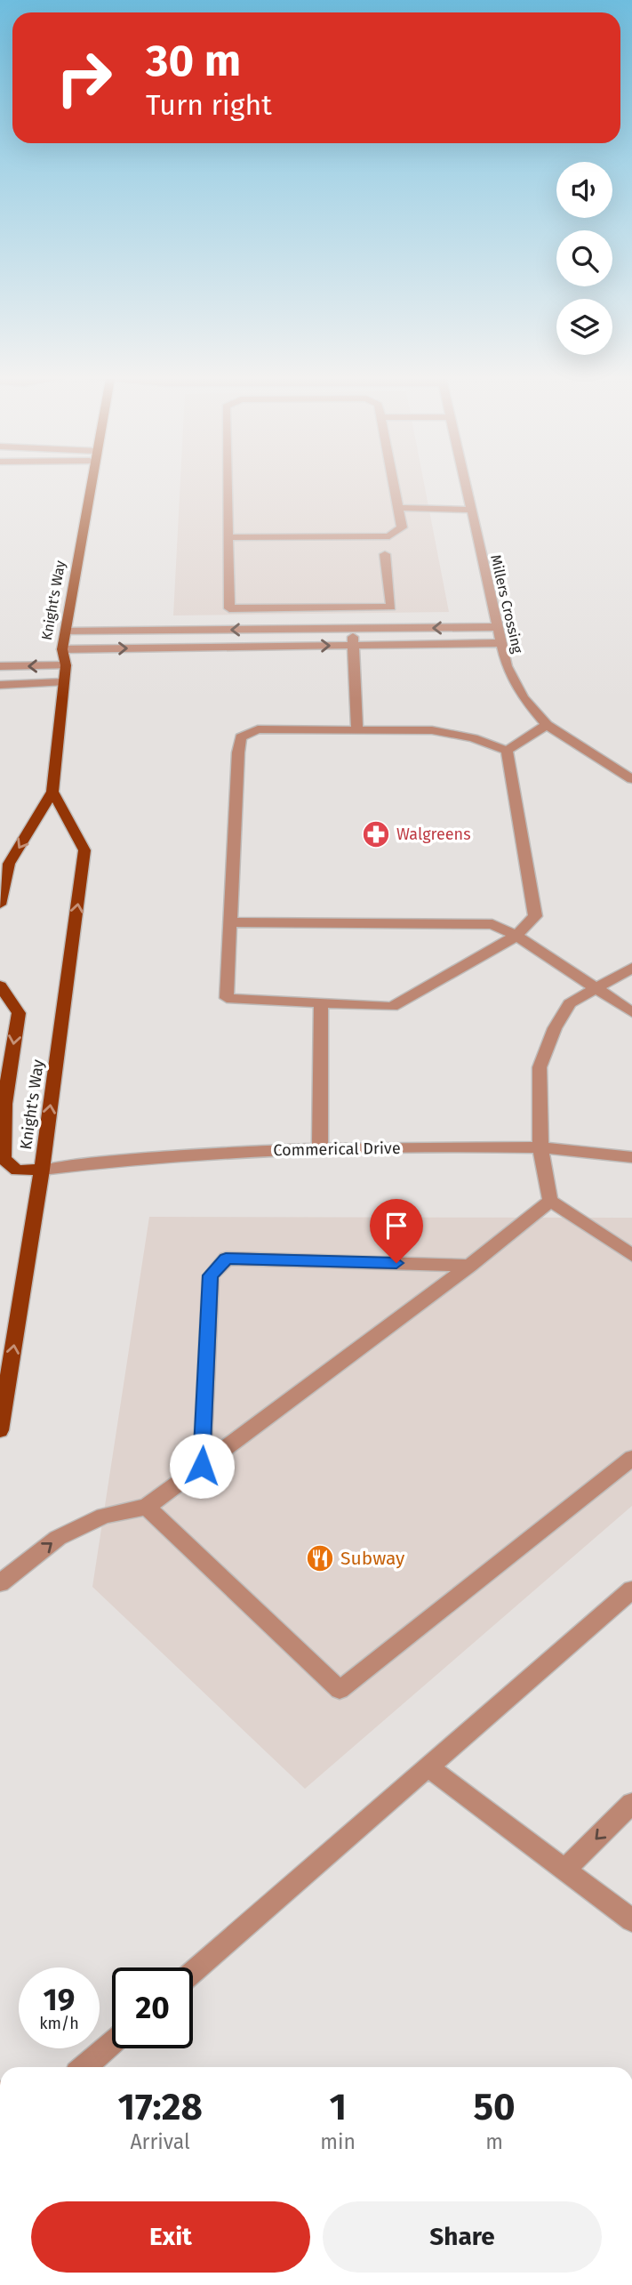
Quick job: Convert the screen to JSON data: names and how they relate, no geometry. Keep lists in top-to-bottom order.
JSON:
{
  "streets": {
    "main road": ["Knight's Way"],
    "street": ["Millers Crossing", "Commerical Drive"]
  },
  "crossings": [
    ["Knight's Way", "Commerical Drive"]
  ],
  "places": {
    "pharmacy": ["Walgreens"],
    "restaurant": ["Subway"]
  },
  "page": {
    "turn": ["30 m", "Turn right"],
    "speed": "19 km/h",
    "limit": "20",
    "eta": [
      "17:28",
      "Arrival",
      "1",
      "min",
      "50",
      "m"
    ],
    "buttons": ["Exit", "Share"]
  }
}
